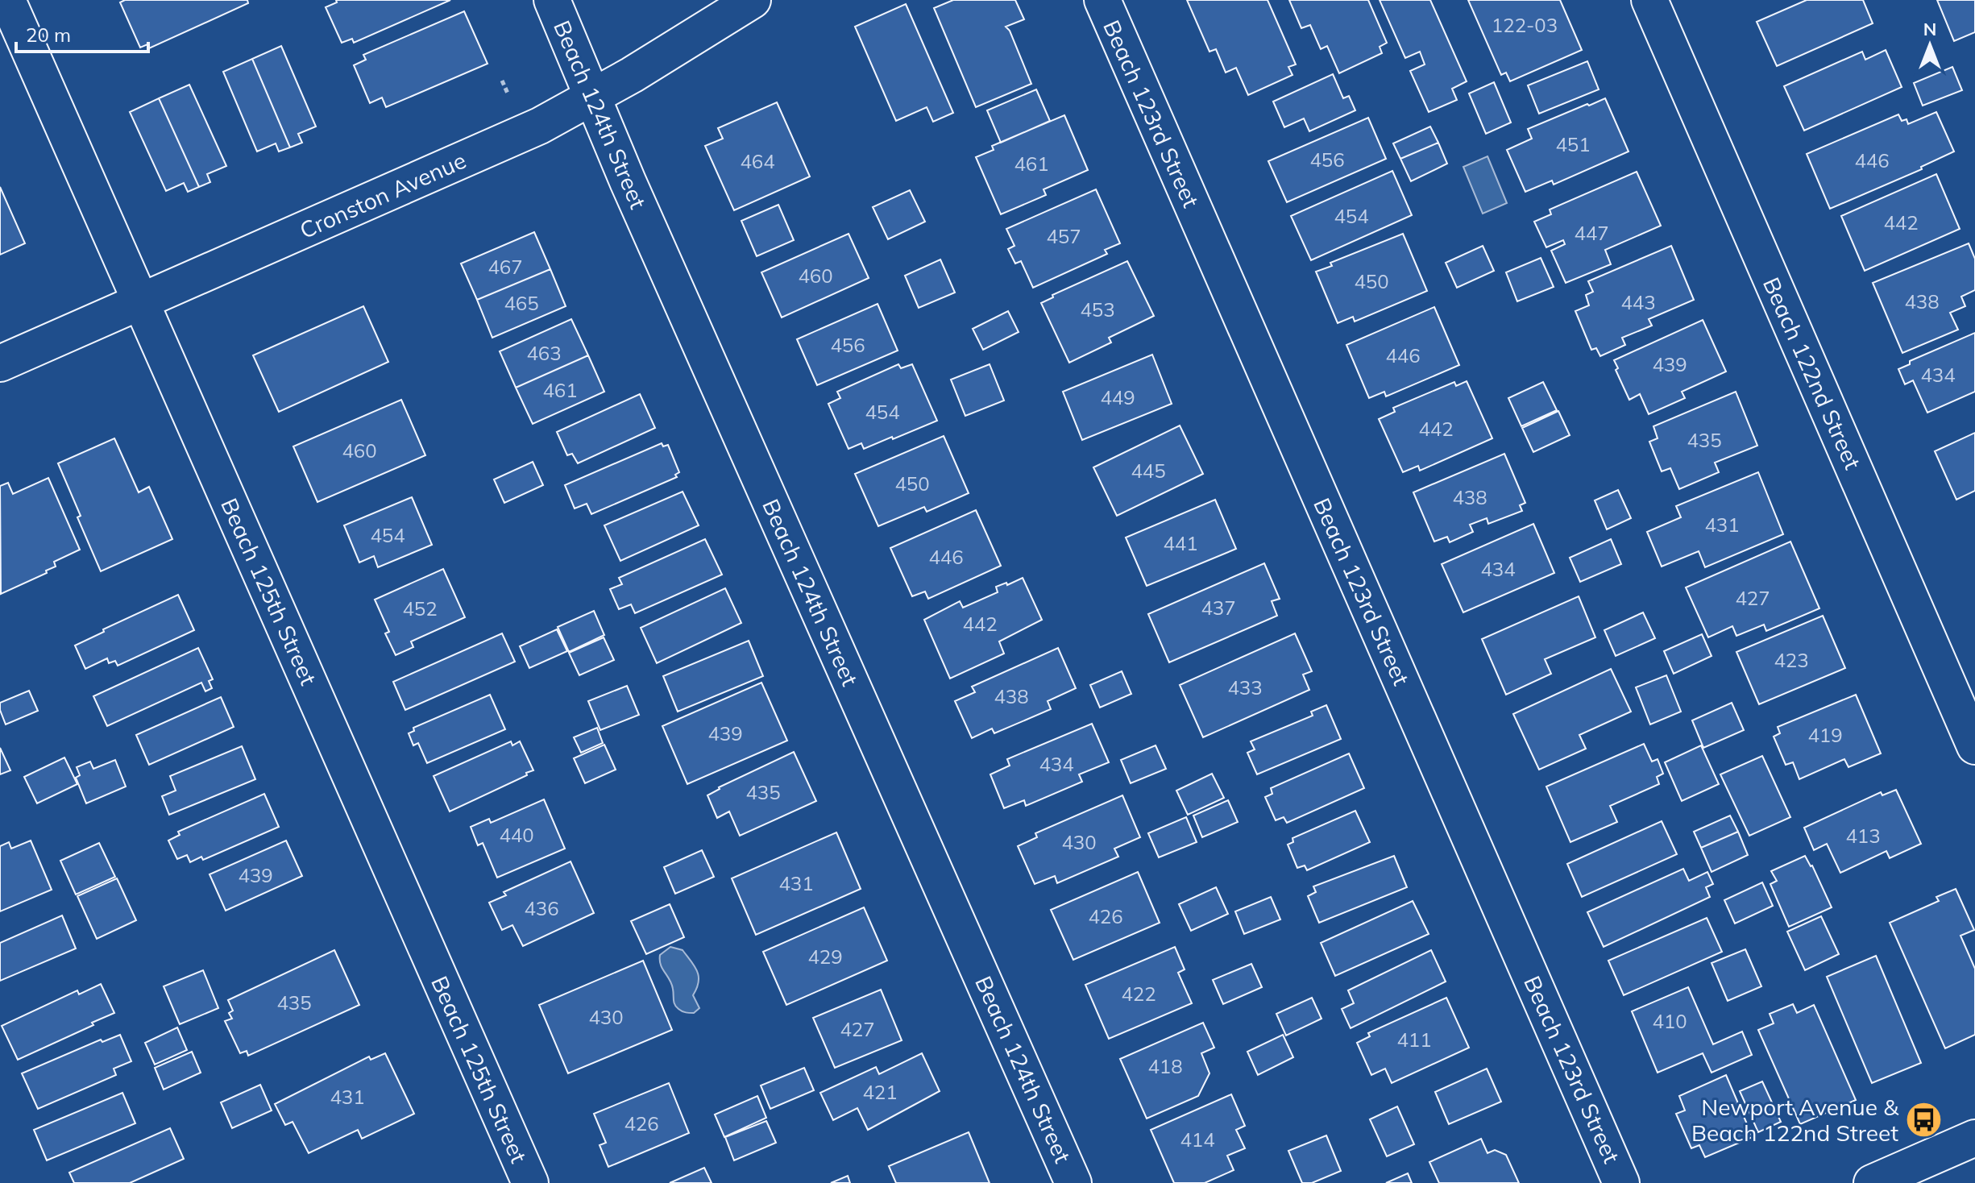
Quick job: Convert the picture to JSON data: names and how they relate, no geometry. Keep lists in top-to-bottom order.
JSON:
{
  "streets": {
    "street": [
      "Beach 123rd Street",
      "Beach 124th Street",
      "Cronston Avenue",
      "Beach 122nd Street",
      "Beach 125th Street"
    ]
  },
  "crossings": [
    ["Beach 124th Street", "Cronston Avenue"],
    ["Cronston Avenue", "Beach 125th Street"]
  ],
  "places": {
    "bus stop": ["Newport Avenue & Beach 122nd Street"]
  },
  "house_numbers": [
    "122-03",
    "451",
    "456",
    "446",
    "464",
    "461",
    "454",
    "442",
    "447",
    "457",
    "467",
    "460",
    "450",
    "438",
    "443",
    "465",
    "453",
    "456",
    "463",
    "446",
    "439",
    "434",
    "461",
    "449",
    "454",
    "442",
    "435",
    "460",
    "445",
    "450",
    "438",
    "431",
    "454",
    "441",
    "446",
    "434",
    "427",
    "437",
    "452",
    "442",
    "423",
    "433",
    "438",
    "439",
    "419",
    "434",
    "435",
    "440",
    "413",
    "430",
    "439",
    "431",
    "436",
    "426",
    "429",
    "422",
    "435",
    "430",
    "410",
    "427",
    "411",
    "418",
    "421",
    "431",
    "426",
    "414"
  ],
  "scale_bar": "20 m",
  "north": "top"
}
